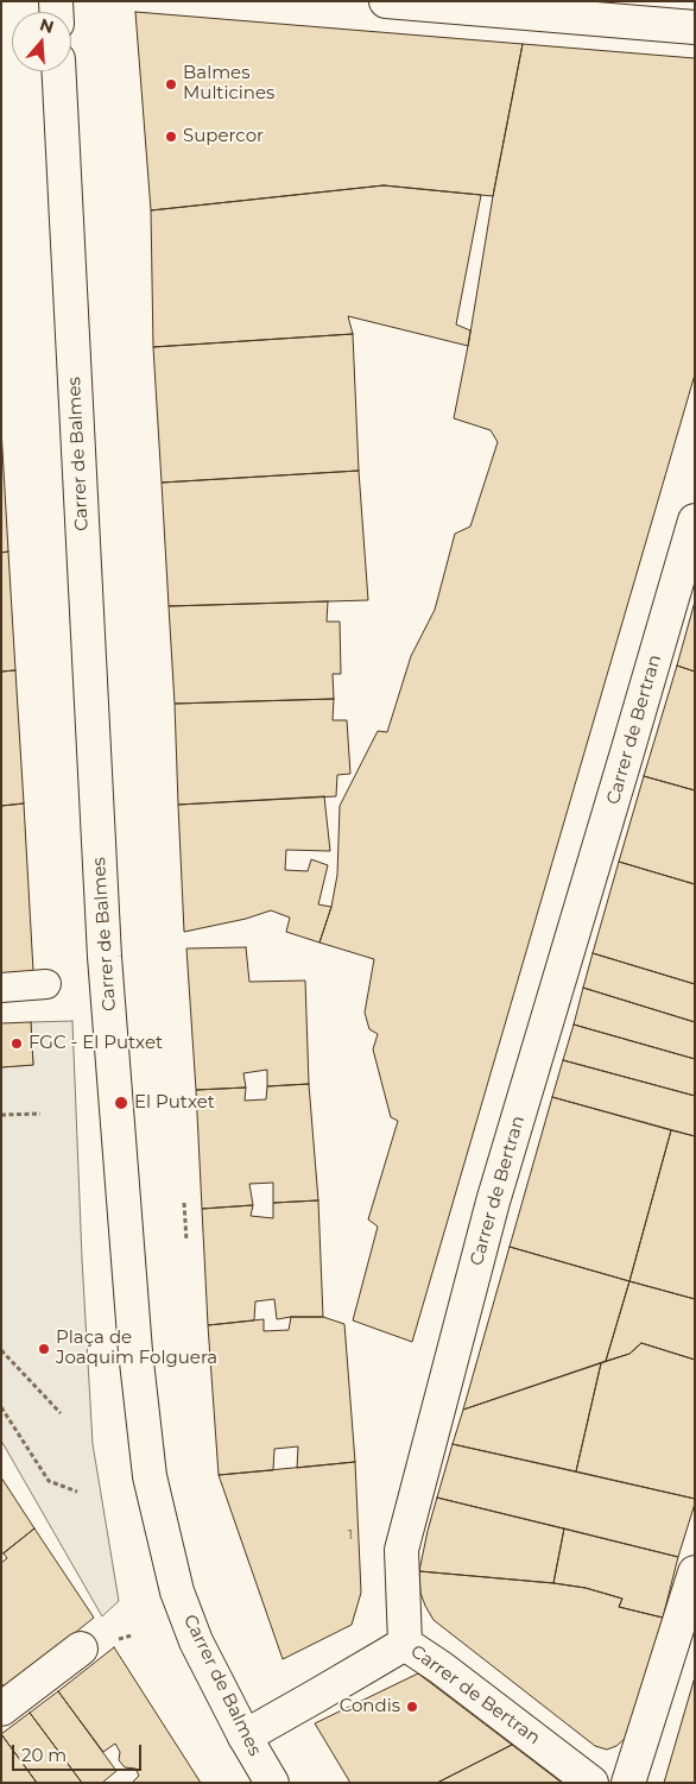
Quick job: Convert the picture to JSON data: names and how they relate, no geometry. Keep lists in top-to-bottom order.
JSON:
{
  "streets": {
    "street": ["Carrer de Balmes", "Carrer de Bertran"]
  },
  "places": [
    "Balmes Multicines",
    "Supercor",
    "FGC - El Putxet",
    "El Putxet",
    "Plaça de Joaquim Folguera",
    "Condis"
  ],
  "house_numbers": ["1"],
  "scale_bar": "20 m",
  "north": "top"
}
